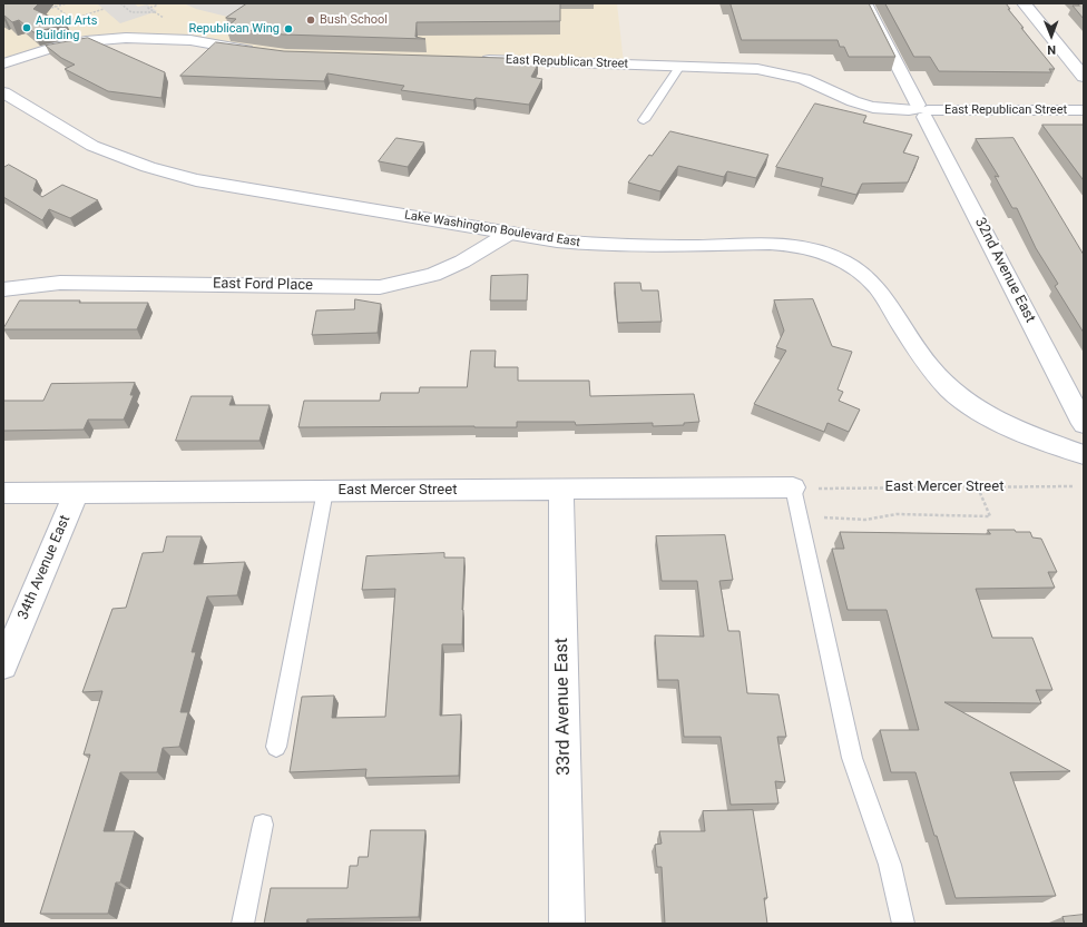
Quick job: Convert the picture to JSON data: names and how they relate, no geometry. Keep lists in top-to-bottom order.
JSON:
{
  "streets": {
    "street": [
      "East Republican Street",
      "Lake Washington Boulevard East",
      "32nd Avenue East",
      "East Ford Place",
      "East Mercer Street",
      "34th Avenue East",
      "33rd Avenue East"
    ]
  },
  "crossings": [
    ["East Republican Street", "32nd Avenue East"],
    ["Lake Washington Boulevard East", "East Ford Place"],
    ["East Mercer Street", "34th Avenue East"],
    ["East Mercer Street", "33rd Avenue East"]
  ],
  "places": ["Bush School", "Arnold Arts Building", "Republican Wing"],
  "north": "bottom"
}
